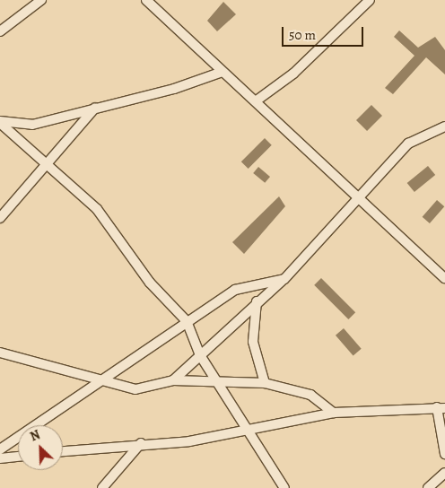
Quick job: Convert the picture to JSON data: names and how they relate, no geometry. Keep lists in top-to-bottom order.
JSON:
{
  "scale_bar": "50 m",
  "north": "top left"
}
